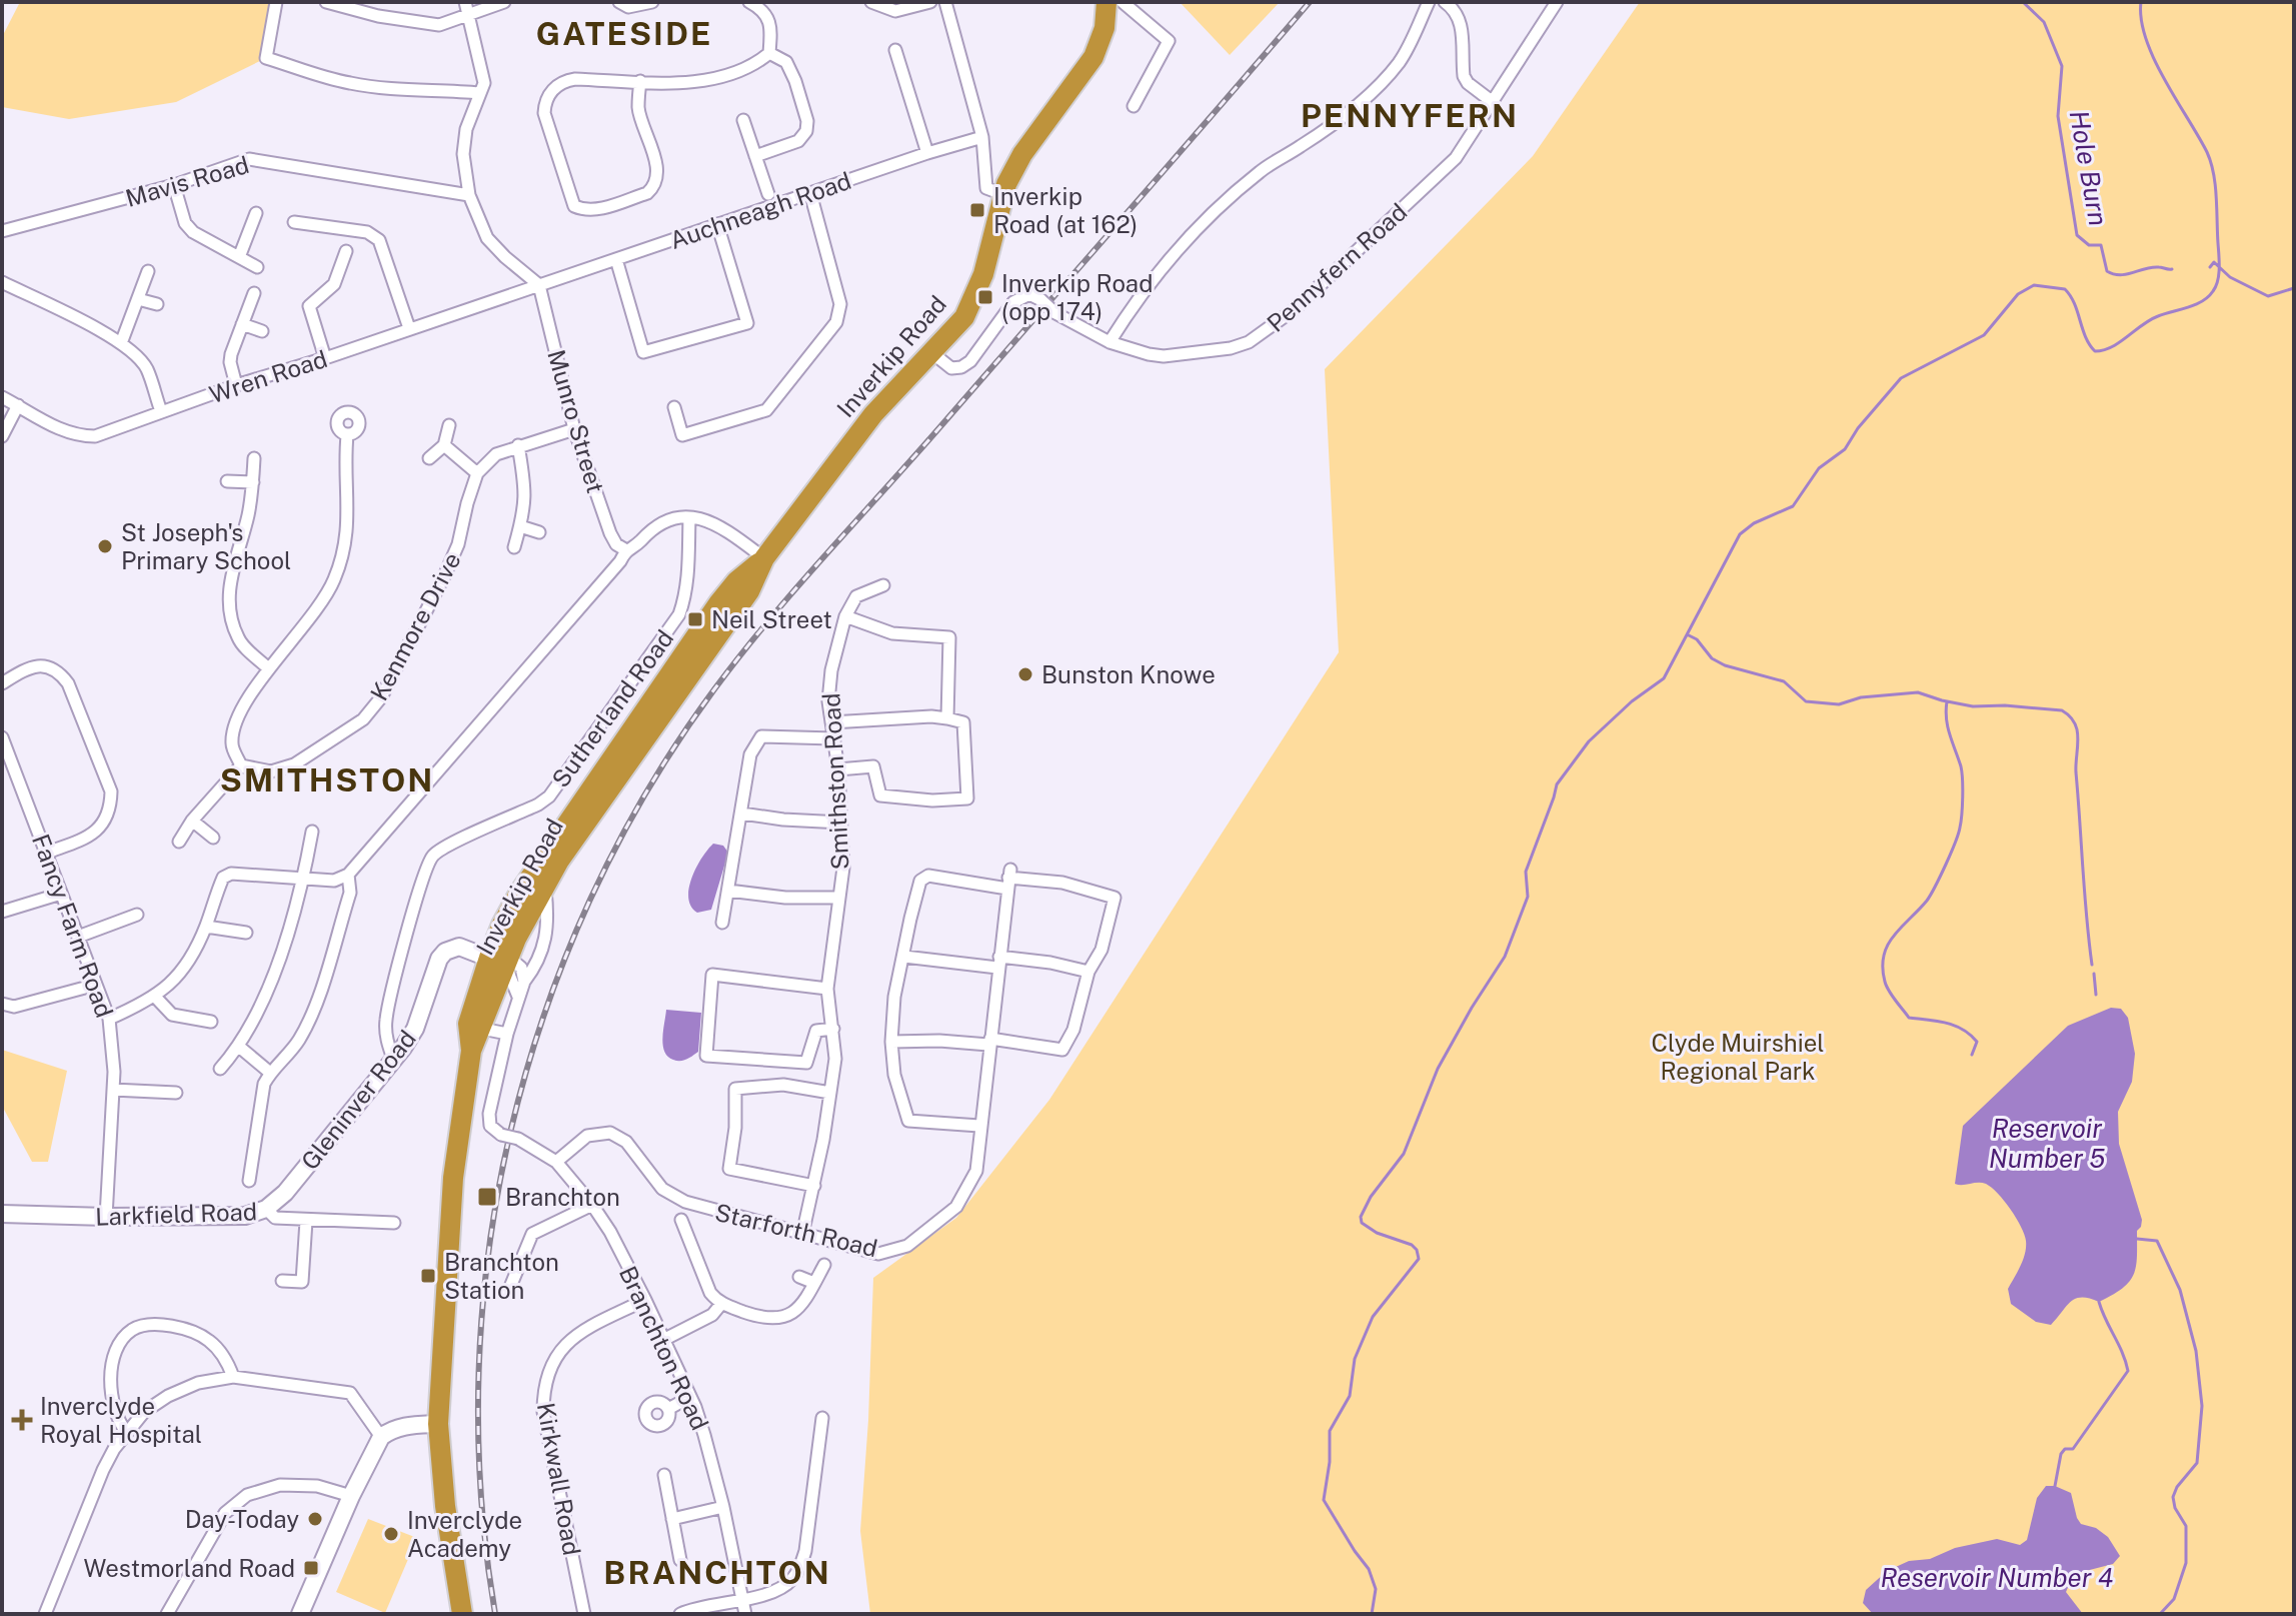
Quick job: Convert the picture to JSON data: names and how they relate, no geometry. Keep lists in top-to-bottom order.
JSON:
{
  "streets": {
    "highway": ["Inverkip Road"],
    "street": [
      "Mavis Road",
      "Auchneagh Road",
      "Pennyfern Road",
      "Wren Road",
      "Munro Street",
      "Kenmore Drive",
      "Sutherland Road",
      "Smithston Road",
      "Fancy Farm Road",
      "Gleninver Road",
      "Larkfield Road",
      "Starforth Road",
      "Branchton Road",
      "Kirkwall Road"
    ]
  },
  "crossings": [
    ["Auchneagh Road", "Wren Road"],
    ["Auchneagh Road", "Munro Street"],
    ["Pennyfern Road", "Inverkip Road"],
    ["Inverkip Road", "Gleninver Road"],
    ["Wren Road", "Munro Street"],
    ["Sutherland Road", "Gleninver Road"],
    ["Smithston Road", "Starforth Road"],
    ["Fancy Farm Road", "Larkfield Road"],
    ["Gleninver Road", "Larkfield Road"],
    ["Starforth Road", "Branchton Road"],
    ["Branchton Road", "Kirkwall Road"]
  ],
  "districts": [
    "GATESIDE",
    "PENNYFERN",
    "SMITHSTON",
    "BRANCHTON"
  ],
  "water": ["Hole Burn", "Reservoir Number 5", "Reservoir Number 4"],
  "parks": ["Clyde Muirshiel Regional Park"],
  "places": {
    "transit": [
      "Inverkip Road (at 162)",
      "Inverkip Road (opp 174)",
      "Neil Street",
      "Branchton",
      "Branchton Station",
      "Westmorland Road"
    ],
    "other": [
      "St Joseph's Primary School",
      "Bunston Knowe",
      "Day-Today",
      "Inverclyde Academy"
    ],
    "health": ["Inverclyde Royal Hospital"]
  }
}
